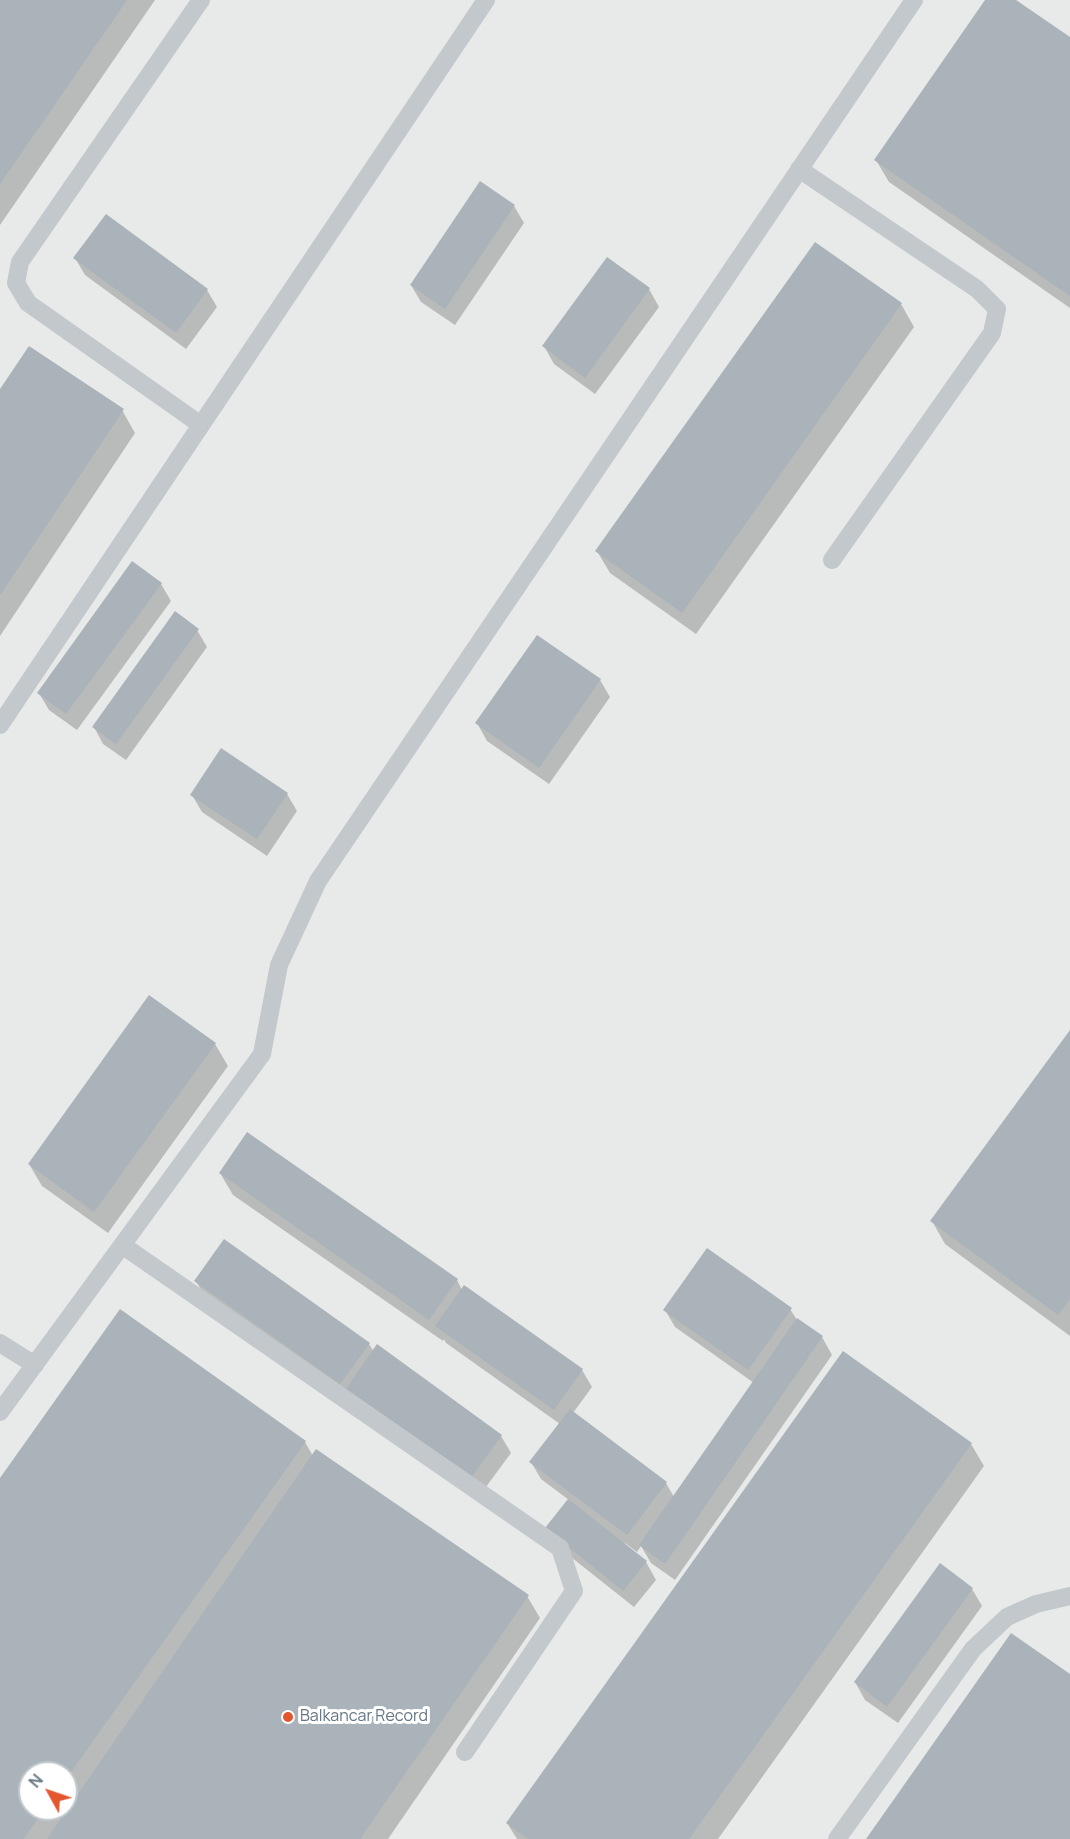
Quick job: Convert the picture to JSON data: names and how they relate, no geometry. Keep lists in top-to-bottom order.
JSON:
{
  "places": ["Balkancar Record"],
  "north": "top left"
}
